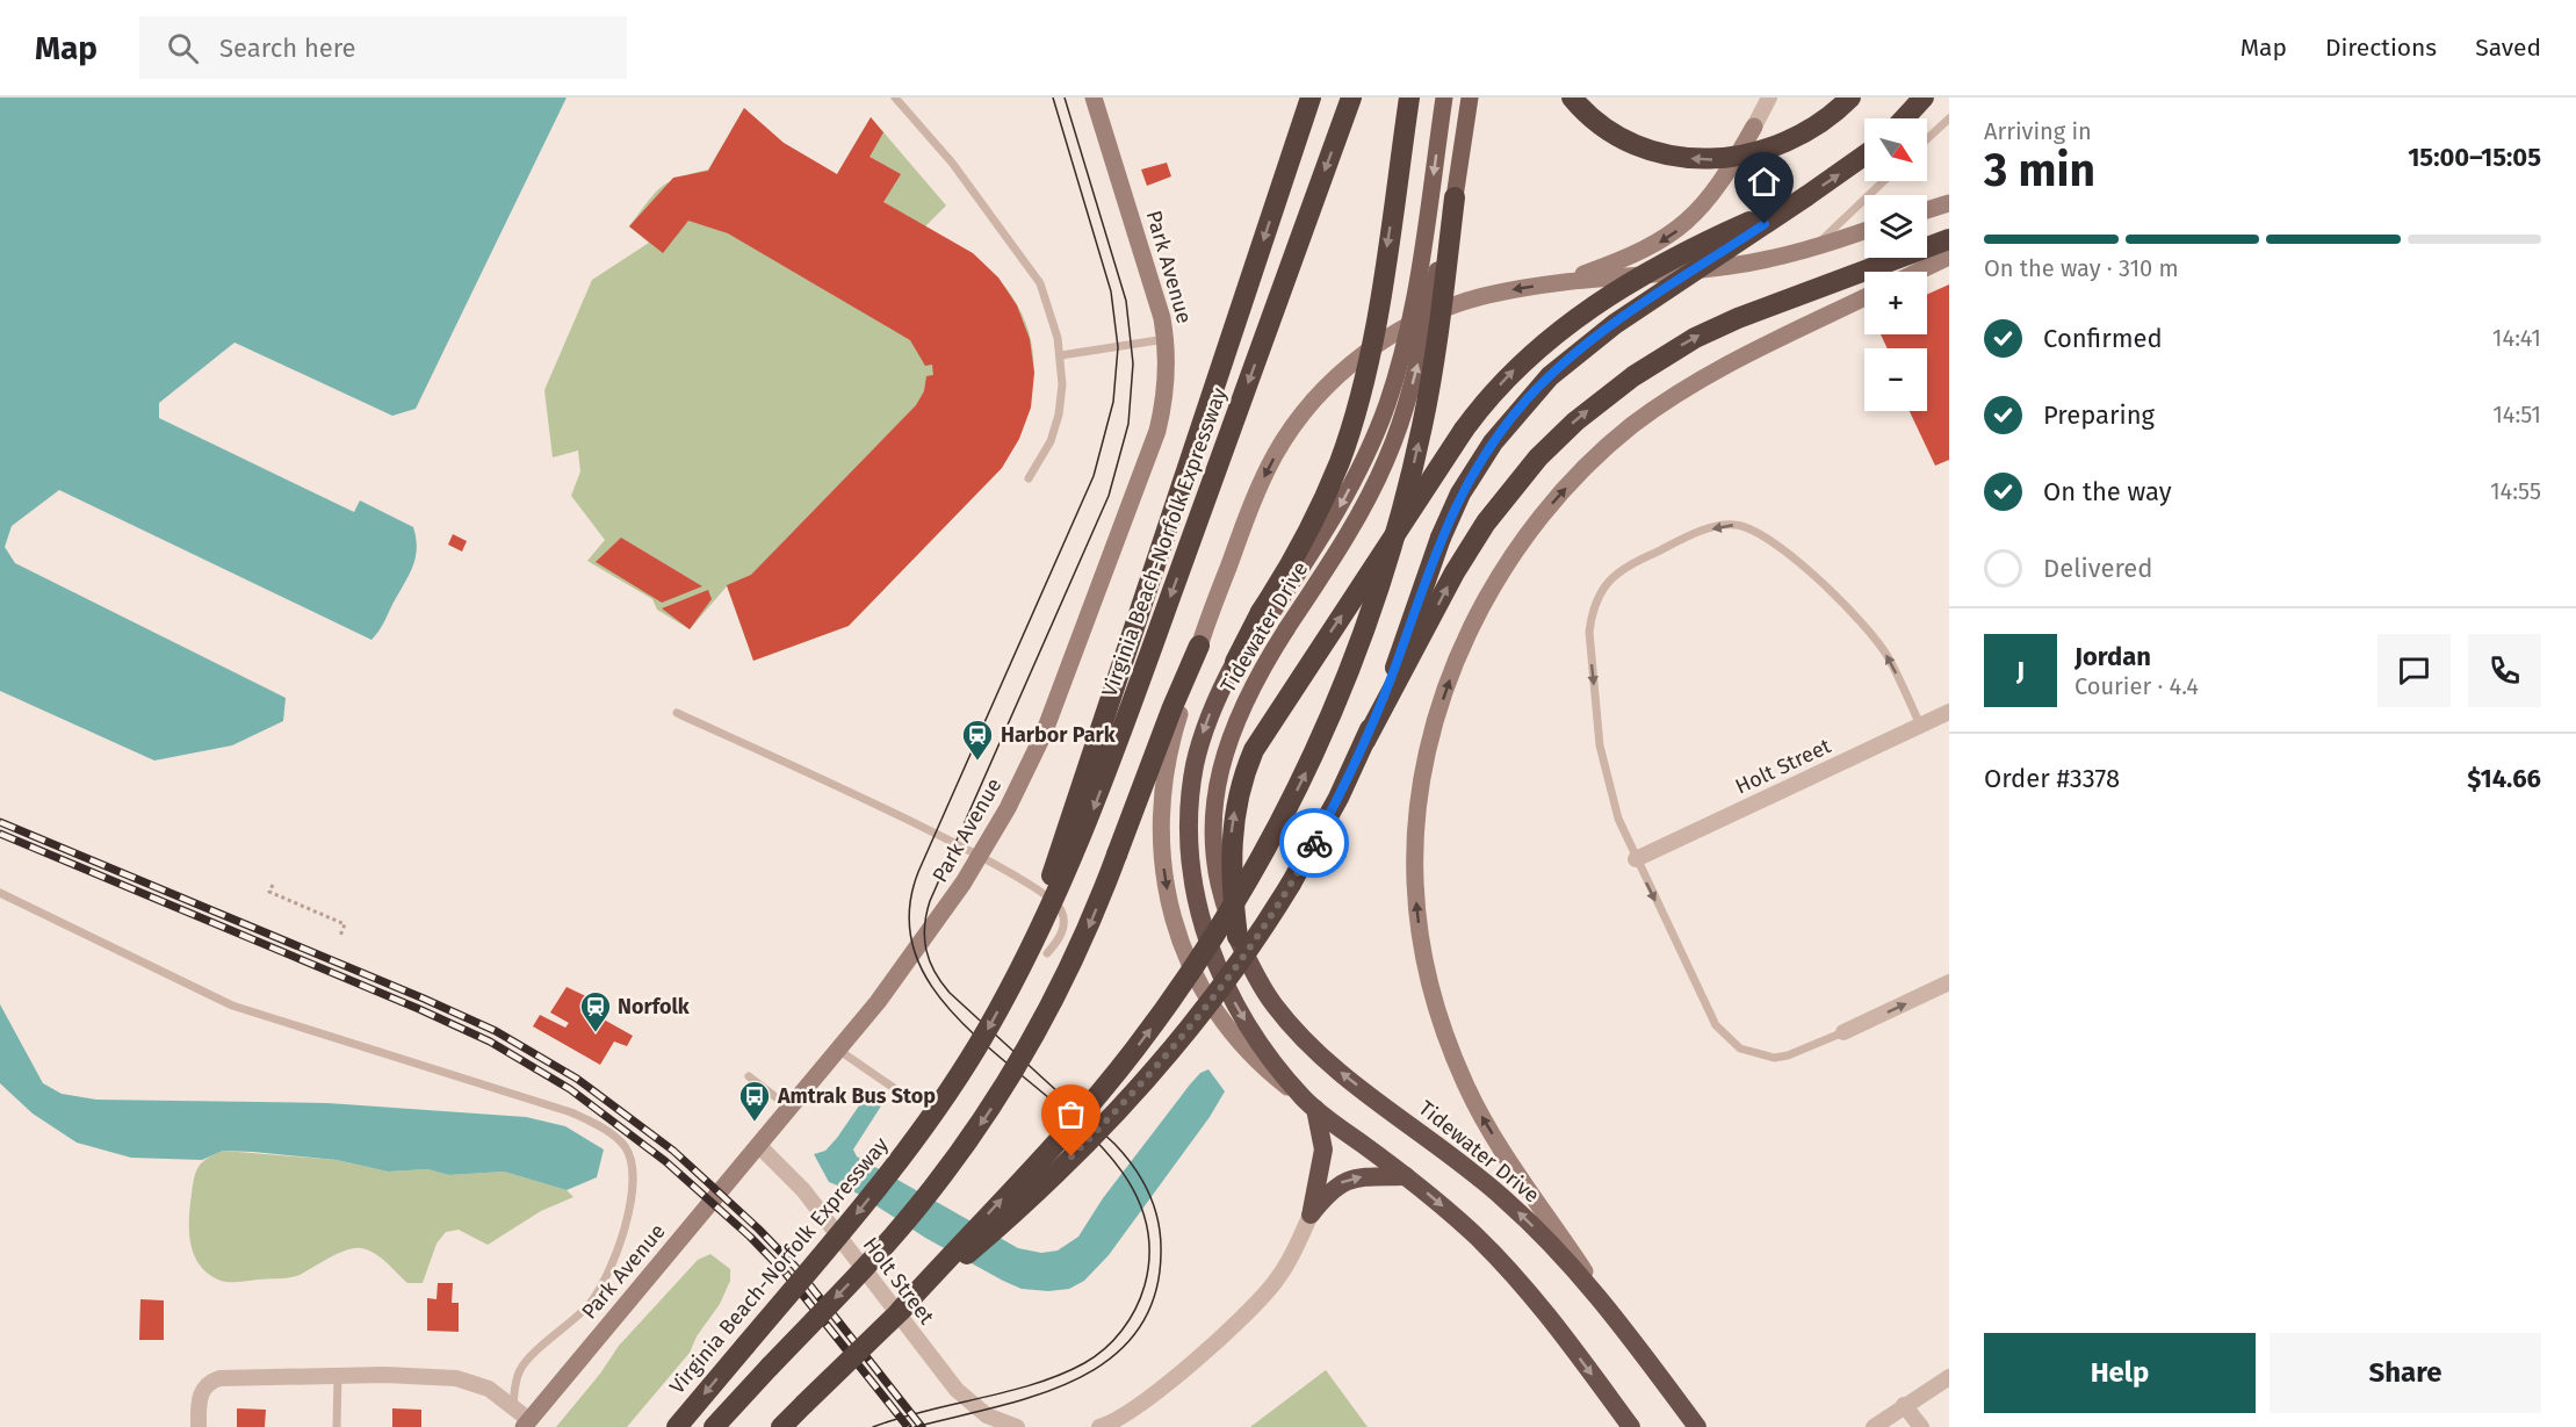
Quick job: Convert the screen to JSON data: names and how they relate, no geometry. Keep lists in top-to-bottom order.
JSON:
{
  "streets": {
    "highway": ["Virginia Beach-Norfolk Expressway", "Tidewater Drive"],
    "main road": ["Park Avenue"],
    "street": ["Holt Street"]
  },
  "crossings": [
    ["Park Avenue", "Holt Street"]
  ],
  "places": {
    "station": ["Harbor Park", "Norfolk"],
    "bus stop": ["Amtrak Bus Stop"]
  },
  "north": "bottom right",
  "page": {
    "header": "Map",
    "search": "Search here",
    "nav": ["Map", "Directions", "Saved"],
    "heading": ["3 min", "Arriving in", "15:00–15:05"],
    "panel": [
      "Jordan",
      "Courier · 4.4",
      "Order #3378",
      "$14.66"
    ],
    "map_buttons": ["+", "−"],
    "bar": "On the way · 310 m",
    "list": [
      ["Confirmed", "14:41"],
      ["Preparing", "14:51"],
      ["On the way", "14:55"],
      "Delivered"
    ],
    "round": "J",
    "buttons": ["Help", "Share"]
  }
}
